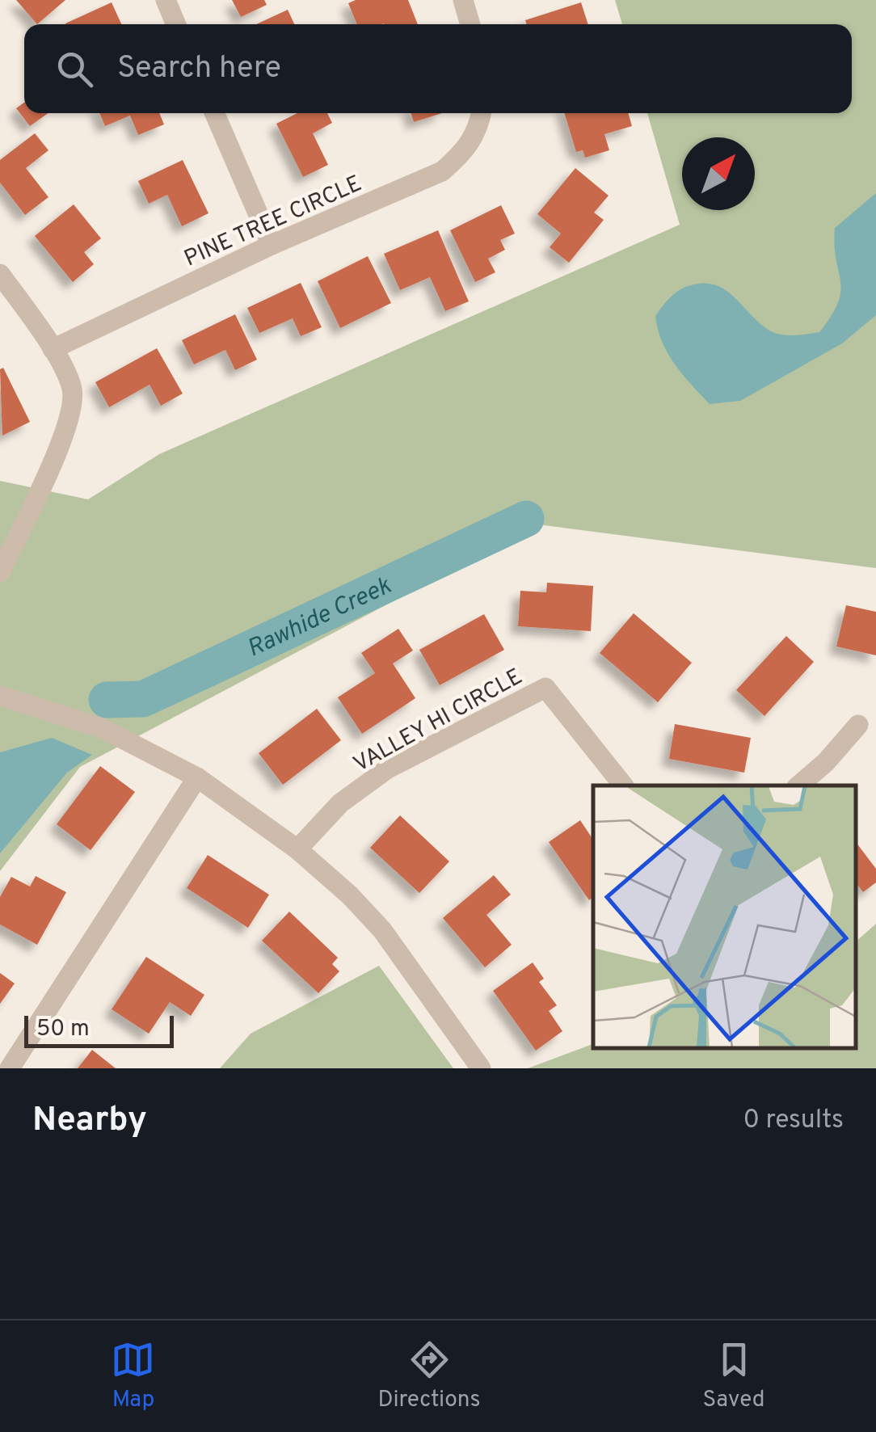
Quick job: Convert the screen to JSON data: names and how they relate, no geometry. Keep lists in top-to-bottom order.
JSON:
{
  "streets": {
    "street": ["PINE TREE CIRCLE", "VALLEY HI CIRCLE"]
  },
  "water": ["Rawhide Creek"],
  "scale_bar": "50 m",
  "north": "top right",
  "page": {
    "search": "Search here",
    "scale": "50 m",
    "heading": ["Nearby", "0 results"],
    "nav": ["Map", "Directions", "Saved"]
  }
}
